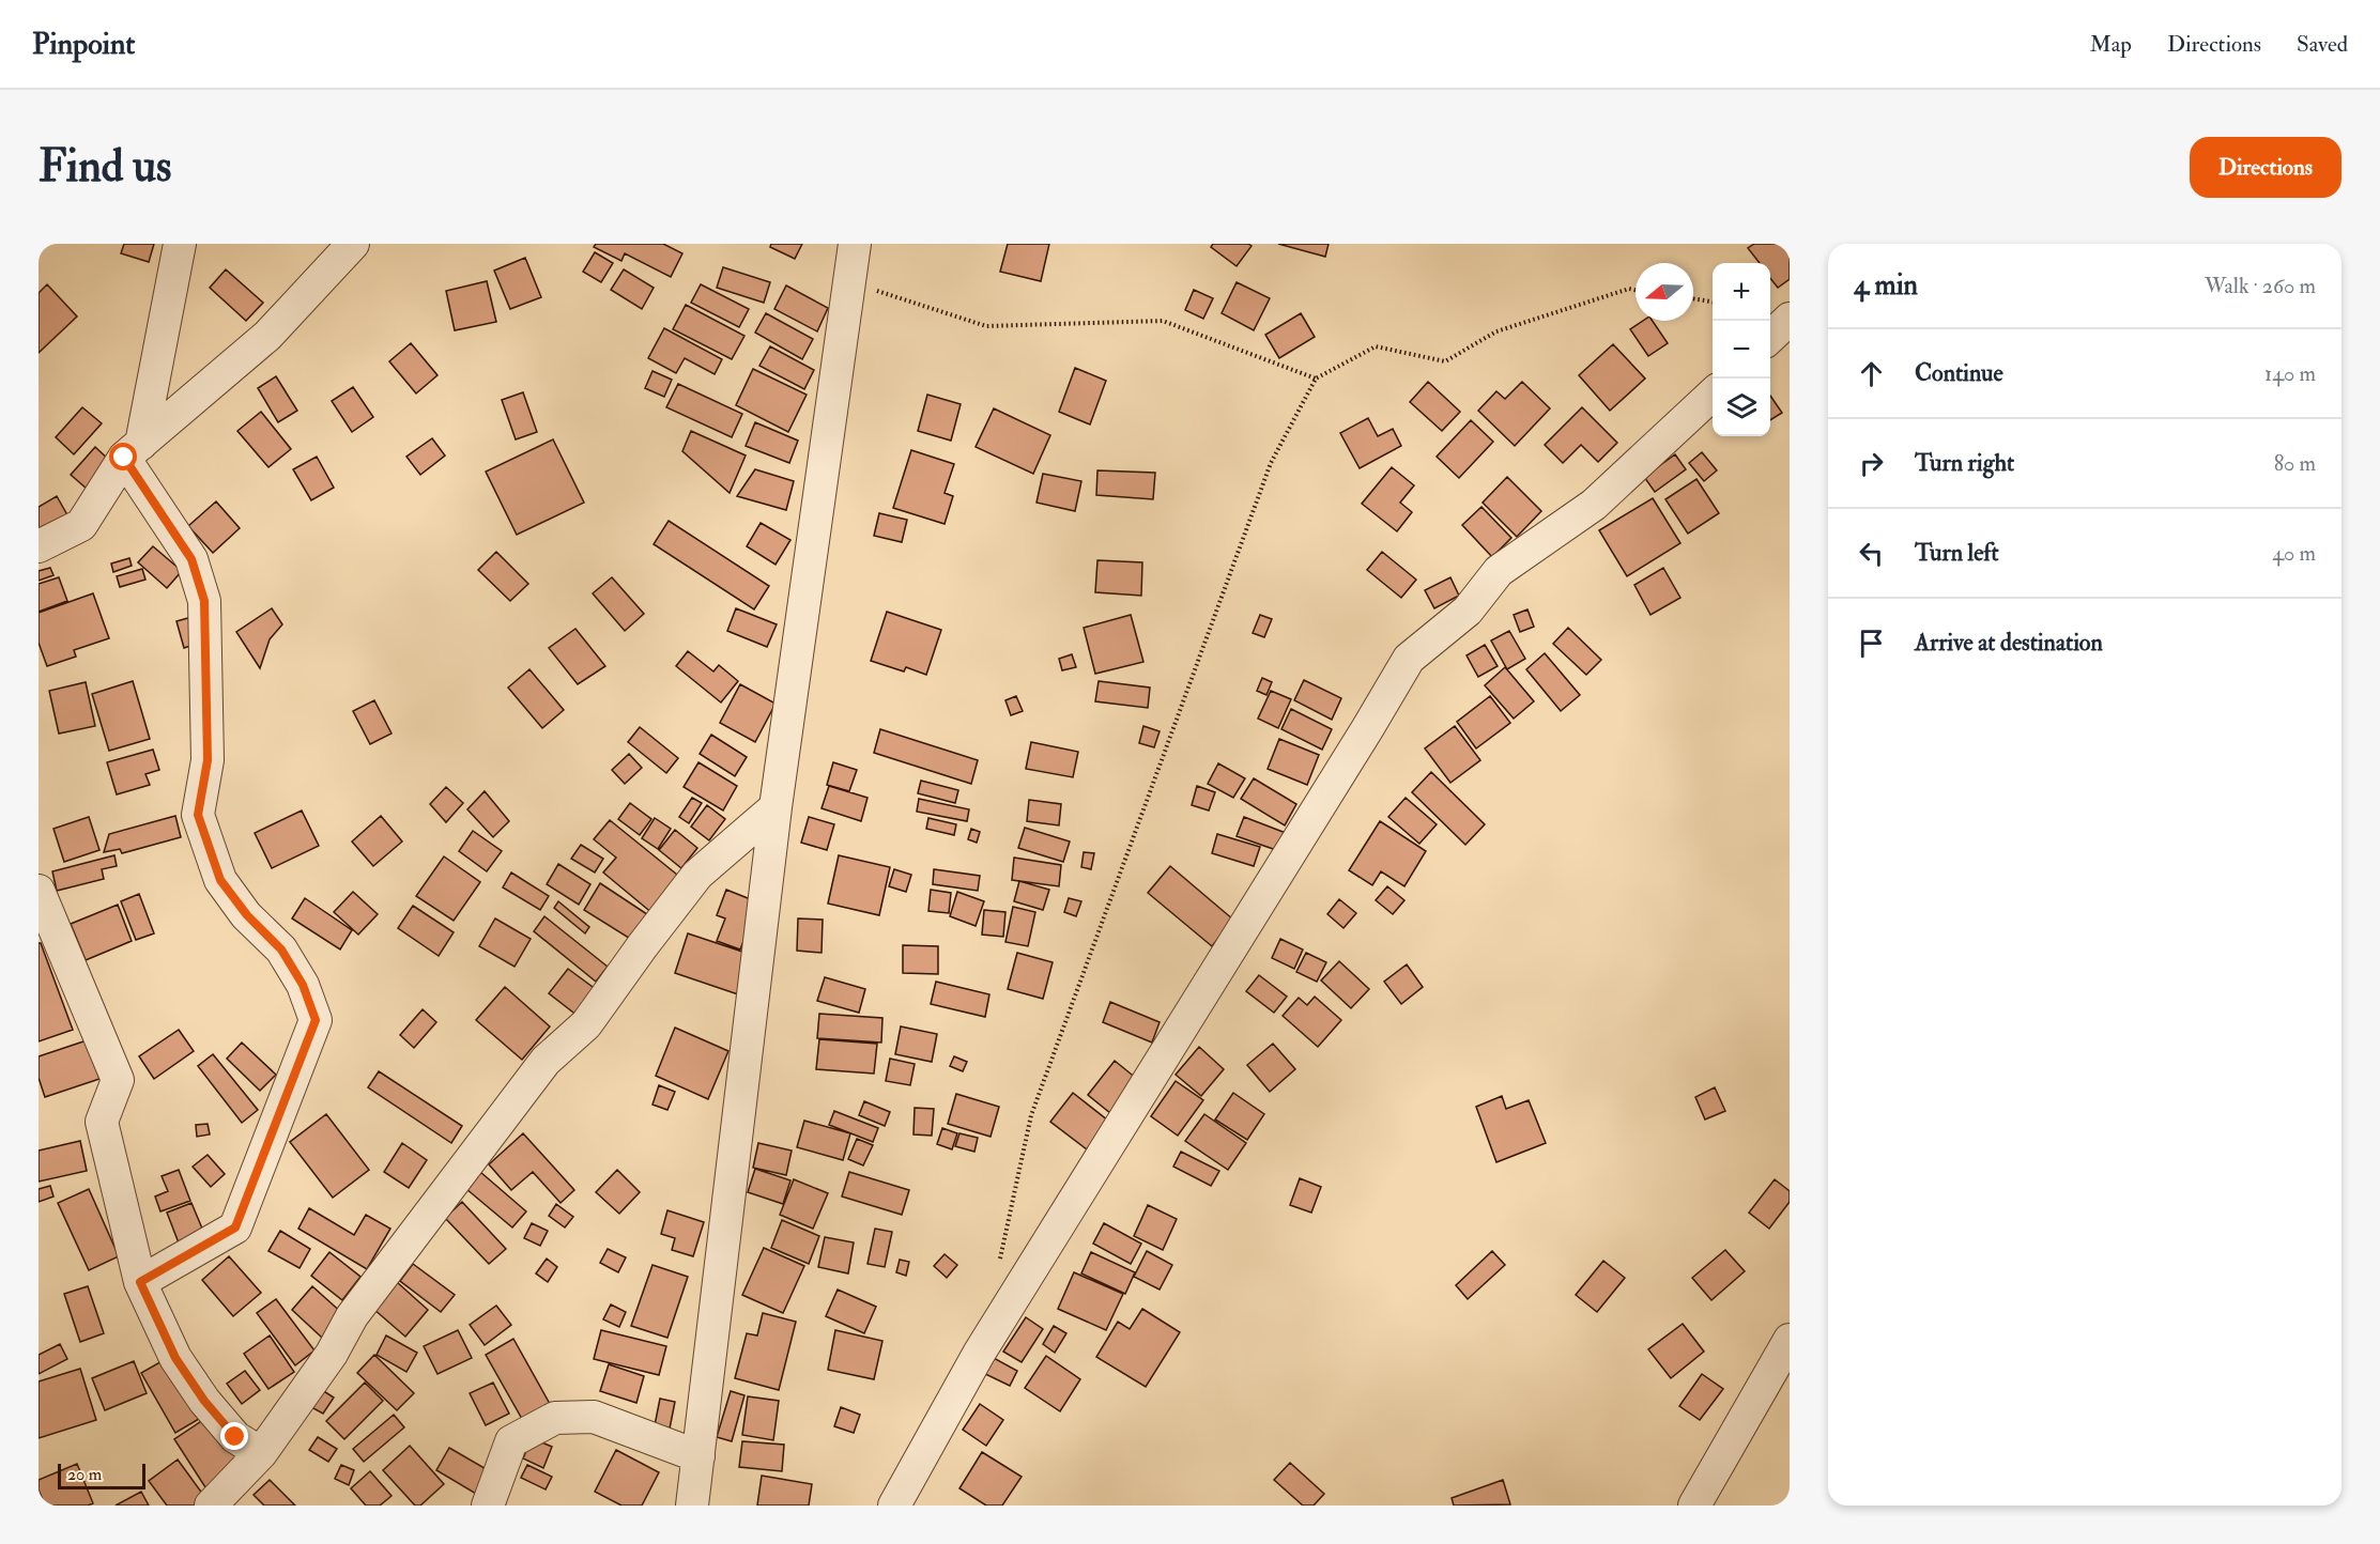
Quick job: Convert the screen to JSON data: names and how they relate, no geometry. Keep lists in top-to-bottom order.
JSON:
{
  "scale_bar": "20 m",
  "north": "left",
  "page": {
    "header": "Pinpoint",
    "nav": ["Map", "Directions", "Saved"],
    "buttons": "Directions",
    "title": "Find us",
    "heading": ["4 min", "Walk · 260 m"],
    "map_buttons": ["+", "−"],
    "list": [
      ["Continue", "140 m"],
      ["Turn right", "80 m"],
      ["Turn left", "40 m"],
      "Arrive at destination"
    ],
    "scale": "20 m"
  }
}
